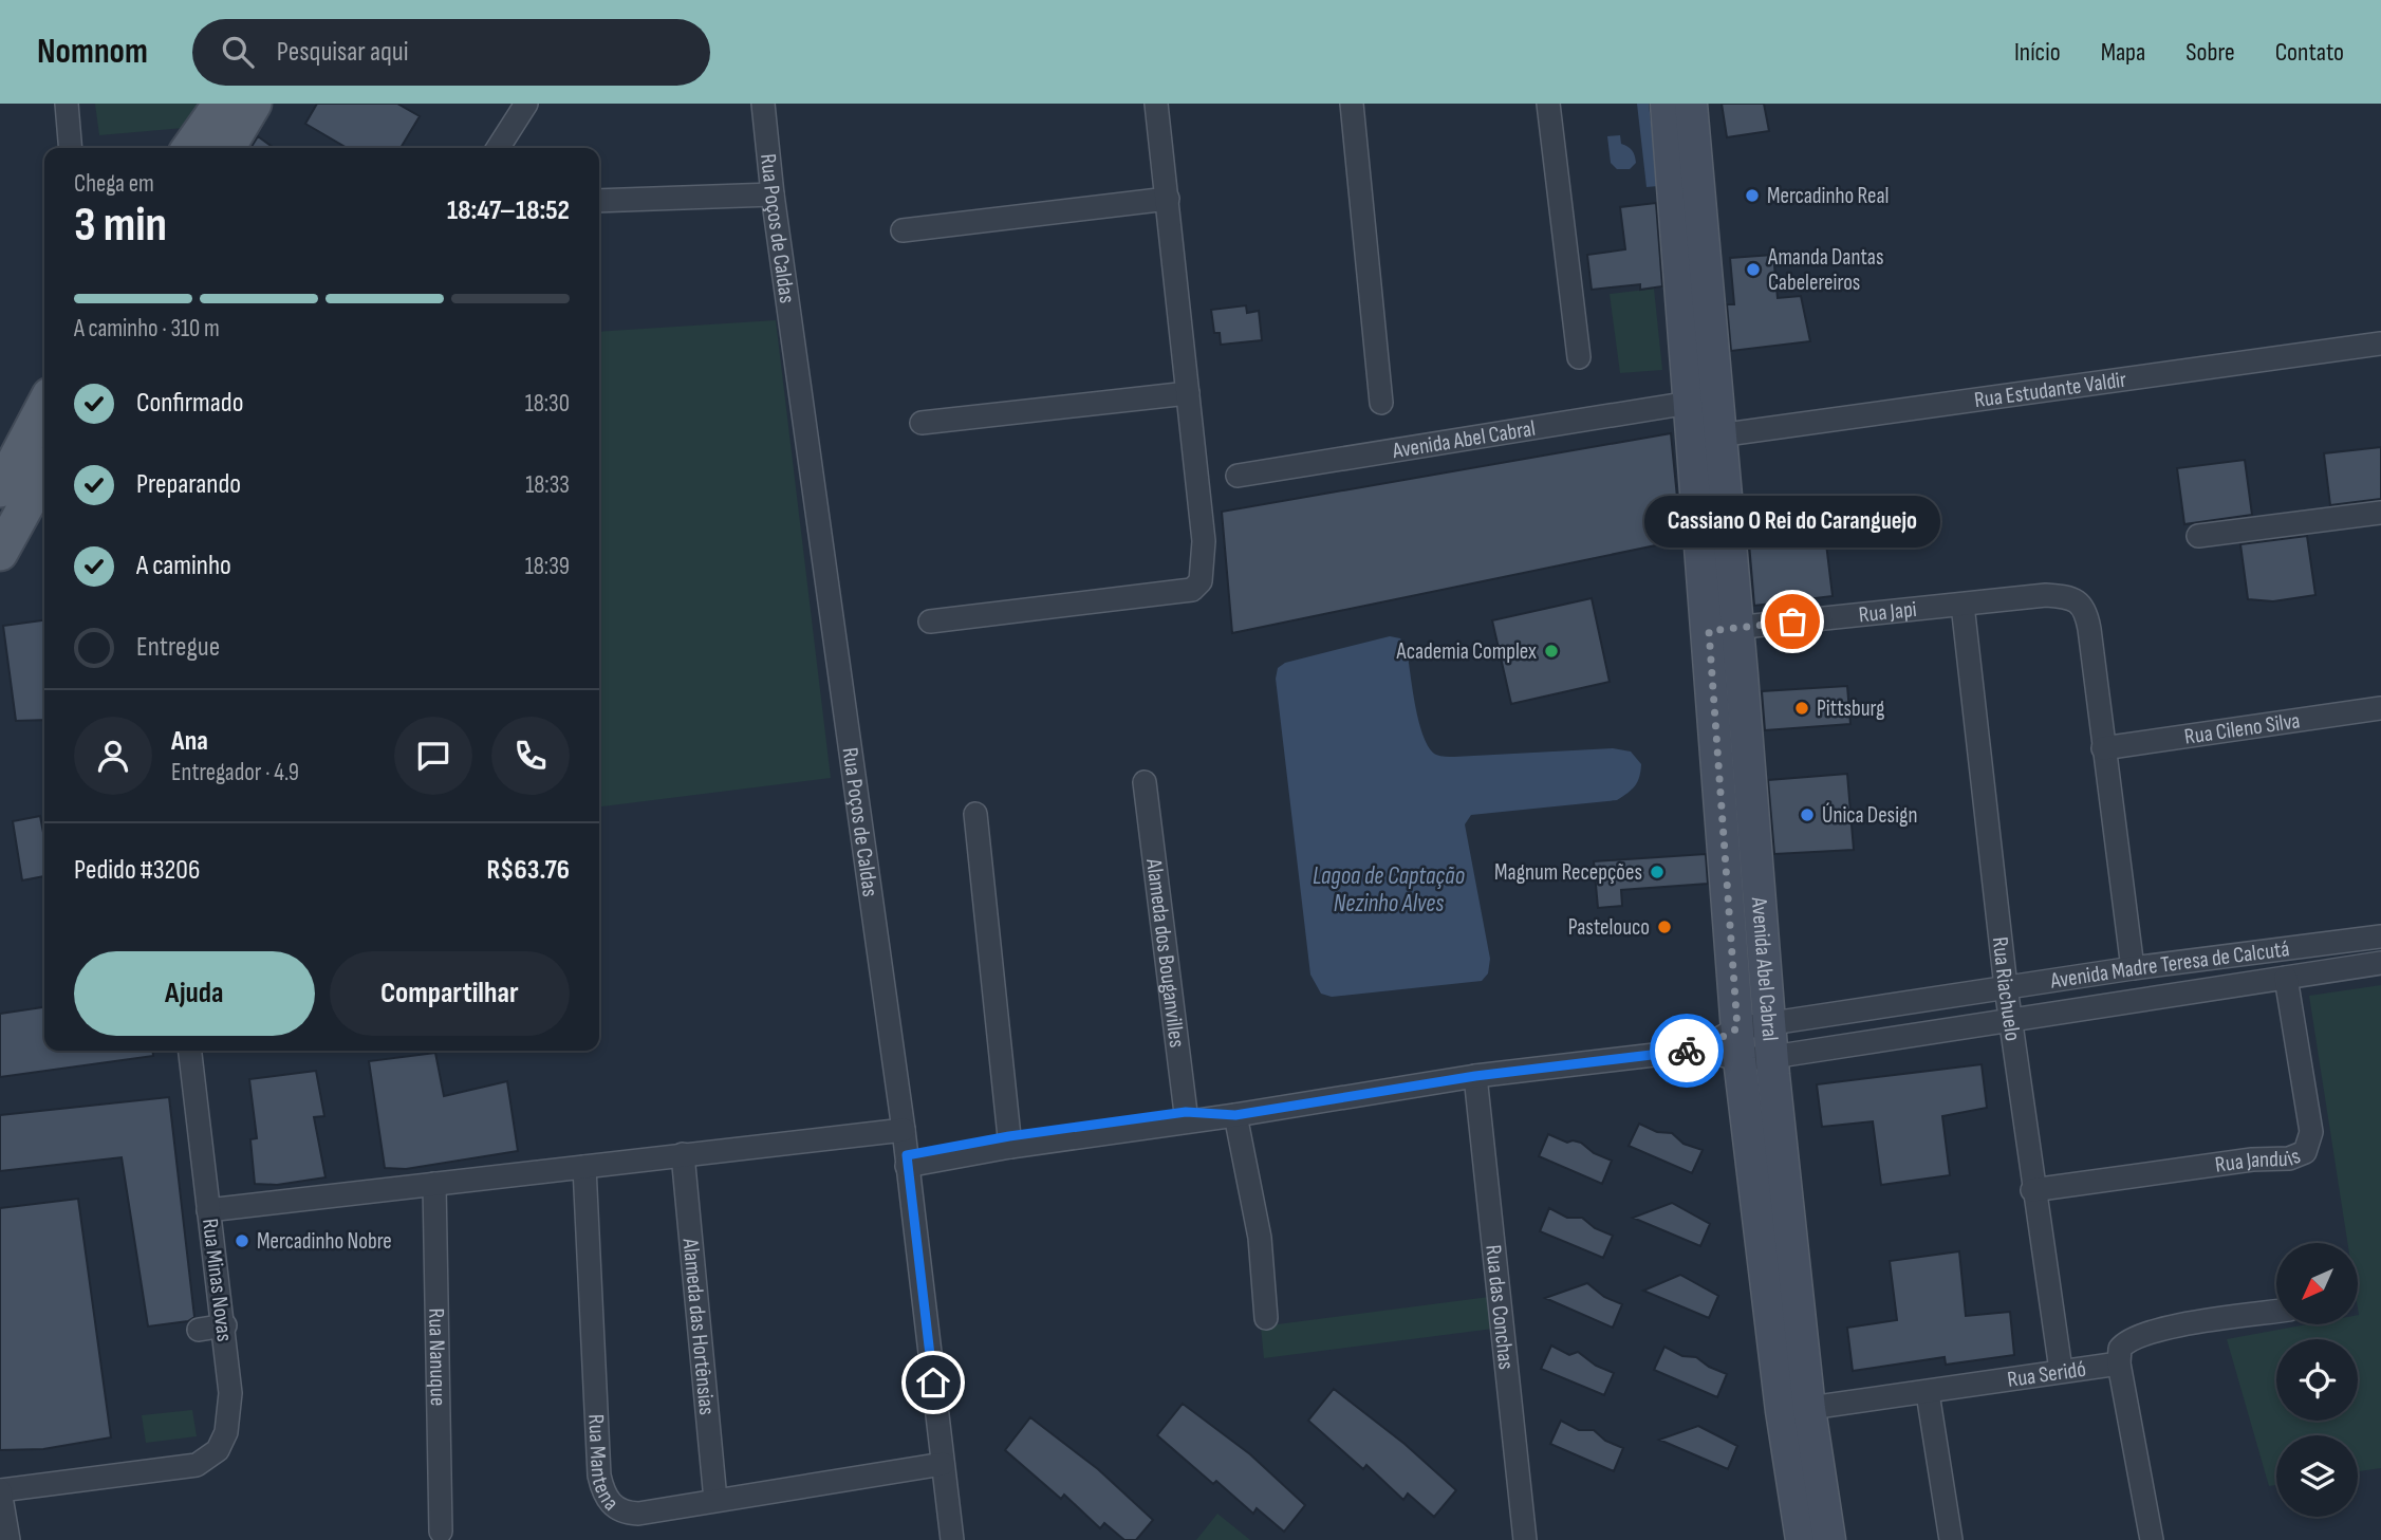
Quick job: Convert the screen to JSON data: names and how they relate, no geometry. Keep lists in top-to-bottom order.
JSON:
{
  "streets": {
    "main road": ["Avenida Abel Cabral"],
    "street": [
      "Rua Poços de Caldas",
      "Rua Estudante Valdir",
      "Rua Japi",
      "Rua Cileno Silva",
      "Alameda dos Bouganvilles",
      "Avenida Madre Teresa de Calcutá",
      "Rua Riachuelo",
      "Rua Janduis",
      "Rua Minas Novas",
      "Rua das Conchas",
      "Alameda das Hortênsias",
      "Rua Nanuque",
      "Rua Seridó",
      "Rua Mantena"
    ]
  },
  "crossings": [
    ["Rua Poços de Caldas", "Avenida Madre Teresa de Calcutá"],
    ["Rua Poços de Caldas", "Rua Mantena"],
    ["Rua Estudante Valdir", "Avenida Abel Cabral"],
    ["Avenida Abel Cabral", "Rua Japi"],
    ["Avenida Abel Cabral", "Avenida Madre Teresa de Calcutá"],
    ["Avenida Abel Cabral", "Rua Seridó"],
    ["Rua Japi", "Rua Cileno Silva"],
    ["Rua Japi", "Avenida Madre Teresa de Calcutá"],
    ["Rua Japi", "Rua Riachuelo"],
    ["Alameda dos Bouganvilles", "Avenida Madre Teresa de Calcutá"],
    ["Avenida Madre Teresa de Calcutá", "Rua Riachuelo"],
    ["Avenida Madre Teresa de Calcutá", "Rua Janduis"],
    ["Avenida Madre Teresa de Calcutá", "Rua das Conchas"],
    ["Rua Riachuelo", "Rua Janduis"],
    ["Rua Riachuelo", "Rua Seridó"],
    ["Alameda das Hortênsias", "Rua Mantena"]
  ],
  "water": ["Lagoa de Captação Nezinho Alves"],
  "places": [
    "Mercadinho Real",
    "Amanda Dantas Cabelereiros",
    "Cassiano O Rei do Caranguejo",
    "Academia Complex",
    "Pittsburg",
    "Única Design",
    "Magnum Recepções",
    "Pastelouco",
    "Mercadinho Nobre"
  ],
  "north": "bottom left",
  "page": {
    "header": "Nomnom",
    "search": "Pesquisar aqui",
    "nav": [
      "Início",
      "Mapa",
      "Sobre",
      "Contato"
    ],
    "heading": ["3 min", "Chega em", "18:47–18:52"],
    "panel": [
      "Ana",
      "Entregador · 4.9",
      "Pedido #3206",
      "R$63.76"
    ],
    "bar": "A caminho · 310 m",
    "list": [
      ["Confirmado", "18:30"],
      ["Preparando", "18:33"],
      ["A caminho", "18:39"],
      "Entregue"
    ],
    "bubble": "Cassiano O Rei do Caranguejo",
    "buttons": ["Ajuda", "Compartilhar"]
  }
}
